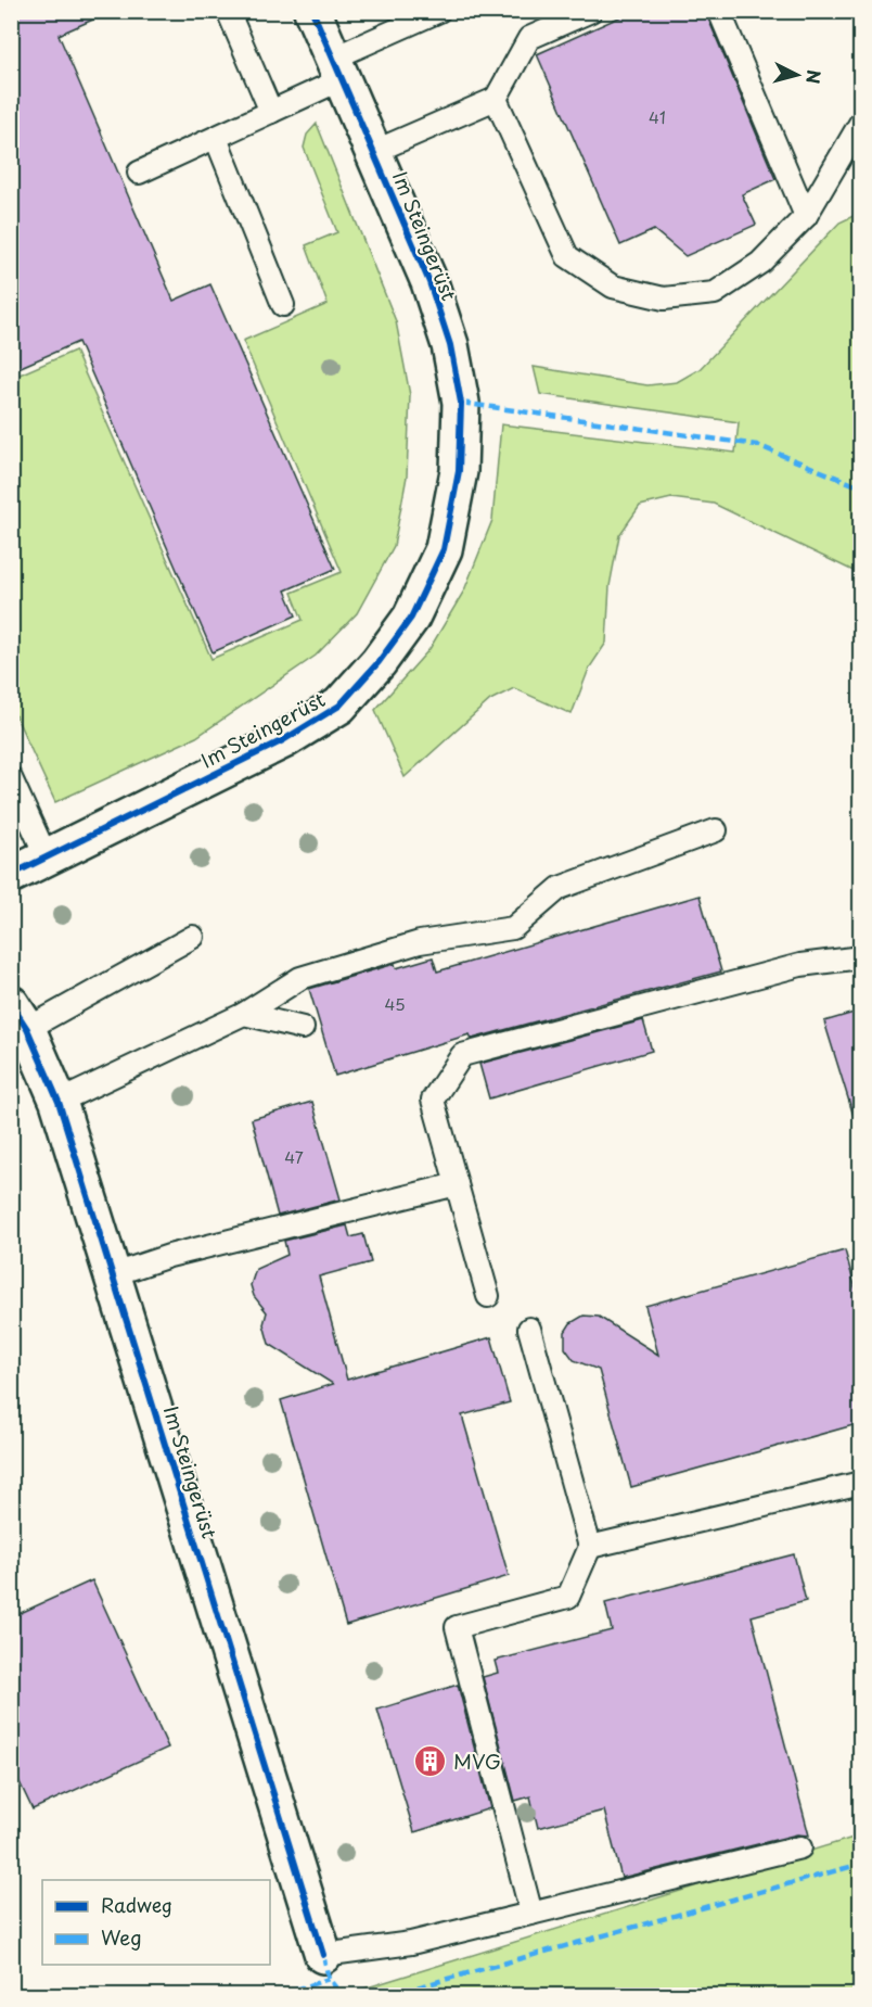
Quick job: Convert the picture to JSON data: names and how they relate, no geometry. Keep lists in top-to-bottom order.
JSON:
{
  "streets": {
    "street": ["Im Steingerüst"]
  },
  "places": {
    "building": ["MVG"]
  },
  "house_numbers": ["41", "45", "47"],
  "legend": ["Radweg", "Weg"],
  "north": "right"
}
